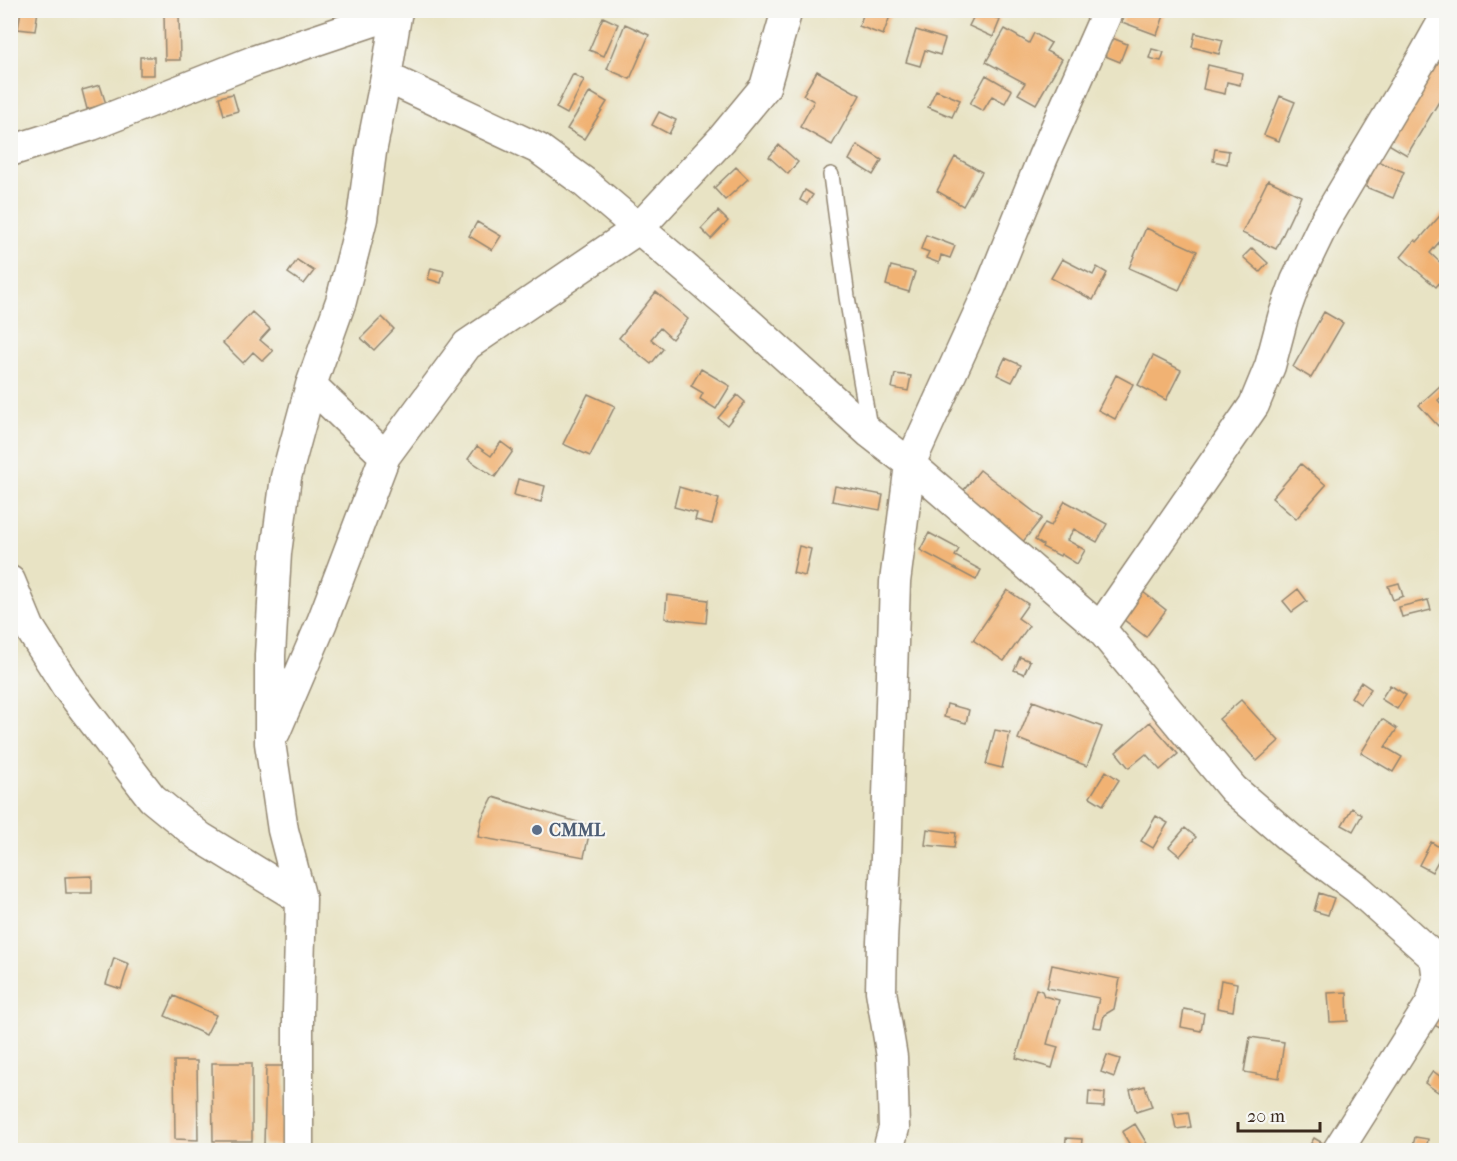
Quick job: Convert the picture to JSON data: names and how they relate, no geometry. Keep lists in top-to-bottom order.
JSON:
{
  "places": ["CMML"],
  "scale_bar": "20 m"
}
